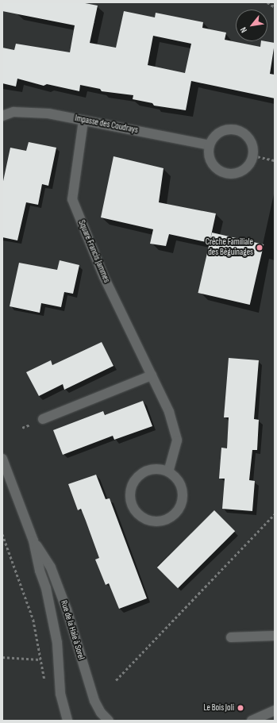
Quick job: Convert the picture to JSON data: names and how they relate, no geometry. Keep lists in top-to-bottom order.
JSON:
{
  "streets": {
    "street": ["Impasse des Coudrays", "Square Francis Jammes", "Rue de la Haie à Sorel"]
  },
  "crossings": [
    ["Impasse des Coudrays", "Square Francis Jammes"]
  ],
  "places": ["Crèche Familiale des Béguinages", "Le Bois Joli"],
  "north": "bottom left"
}
